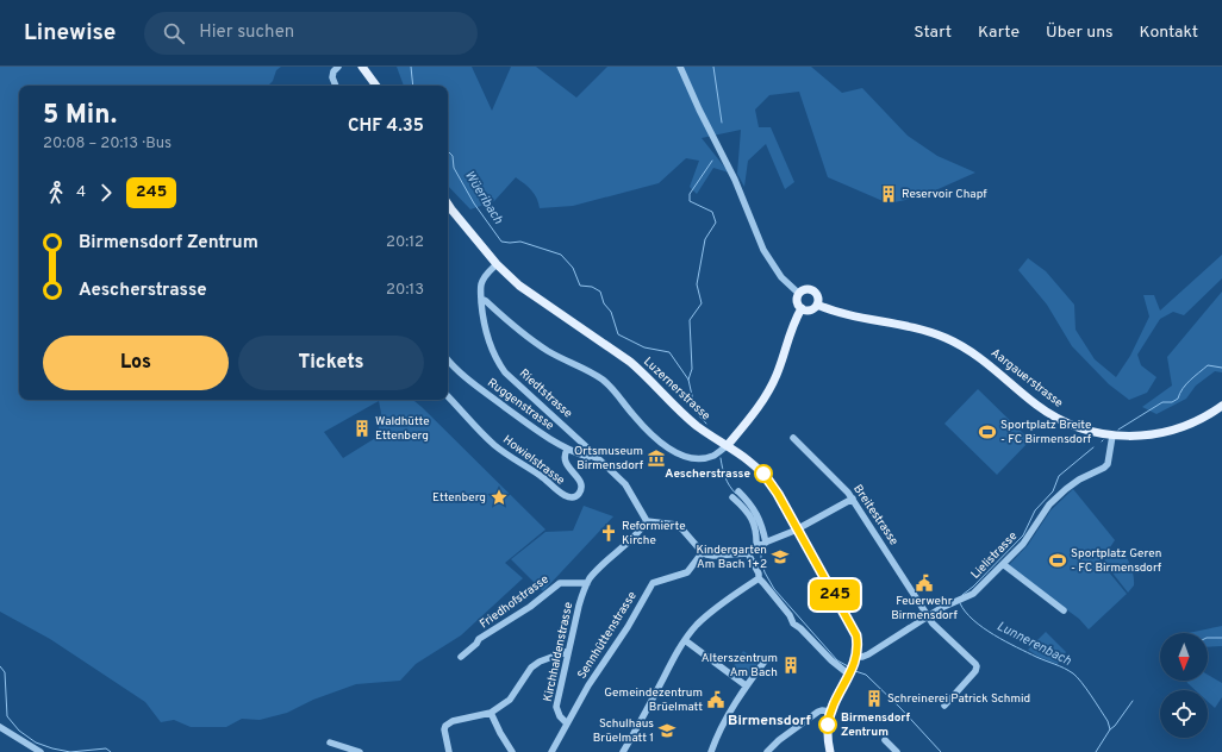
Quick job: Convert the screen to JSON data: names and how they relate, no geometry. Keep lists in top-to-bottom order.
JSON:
{
  "streets": {
    "main road": ["Aargauerstrasse", "Luzernerstrasse"],
    "street": [
      "Riedtstrasse",
      "Ruggenstrasse",
      "Howielstrasse",
      "Breitestrasse",
      "Lielistrasse",
      "Friedhofstrasse",
      "Sennhüttenstrasse",
      "Kirchhaldenstrasse"
    ]
  },
  "crossings": [
    ["Aargauerstrasse", "Lielistrasse"],
    ["Luzernerstrasse", "Riedtstrasse"],
    ["Luzernerstrasse", "Lielistrasse"],
    ["Riedtstrasse", "Ruggenstrasse"],
    ["Ruggenstrasse", "Howielstrasse"],
    ["Breitestrasse", "Lielistrasse"],
    ["Friedhofstrasse", "Kirchhaldenstrasse"],
    ["Sennhüttenstrasse", "Kirchhaldenstrasse"]
  ],
  "districts": ["Birmensdorf"],
  "water": ["Wüeribach", "Lunnerenbach"],
  "places": {
    "building": [
      "Reservoir Chapf",
      "Waldhütte Ettenberg",
      "Alterszentrum Am Bach",
      "Schreinerei Patrick Schmid"
    ],
    "sports": ["Sportplatz Breite - FC Birmensdorf", "Sportplatz Geren - FC Birmensdorf"],
    "museum": ["Ortsmuseum Birmensdorf"],
    "other": ["Aescherstrasse", "Birmensdorf Zentrum"],
    "place": ["Ettenberg"],
    "church": ["Reformierte Kirche"],
    "school or university": ["Kindergarten Am Bach 1+2", "Schulhaus Brüelmatt 1"],
    "public building": ["Feuerwehr Birmensdorf", "Gemeindezentrum Brüelmatt"]
  },
  "lines": ["bus line 245"],
  "north": "bottom",
  "page": {
    "header": "Linewise",
    "search": "Hier suchen",
    "nav": [
      "Start",
      "Karte",
      "Über uns",
      "Kontakt"
    ],
    "on_map": "245",
    "heading": ["5 Min.", "20:08 – 20:13 · Bus", "CHF 4.35"],
    "legs": ["4", "245"],
    "list": [
      {
        "name": "Birmensdorf Zentrum",
        "value": "20:12"
      },
      {
        "name": "Aescherstrasse",
        "value": "20:13"
      }
    ],
    "buttons": ["Los", "Tickets"]
  }
}
